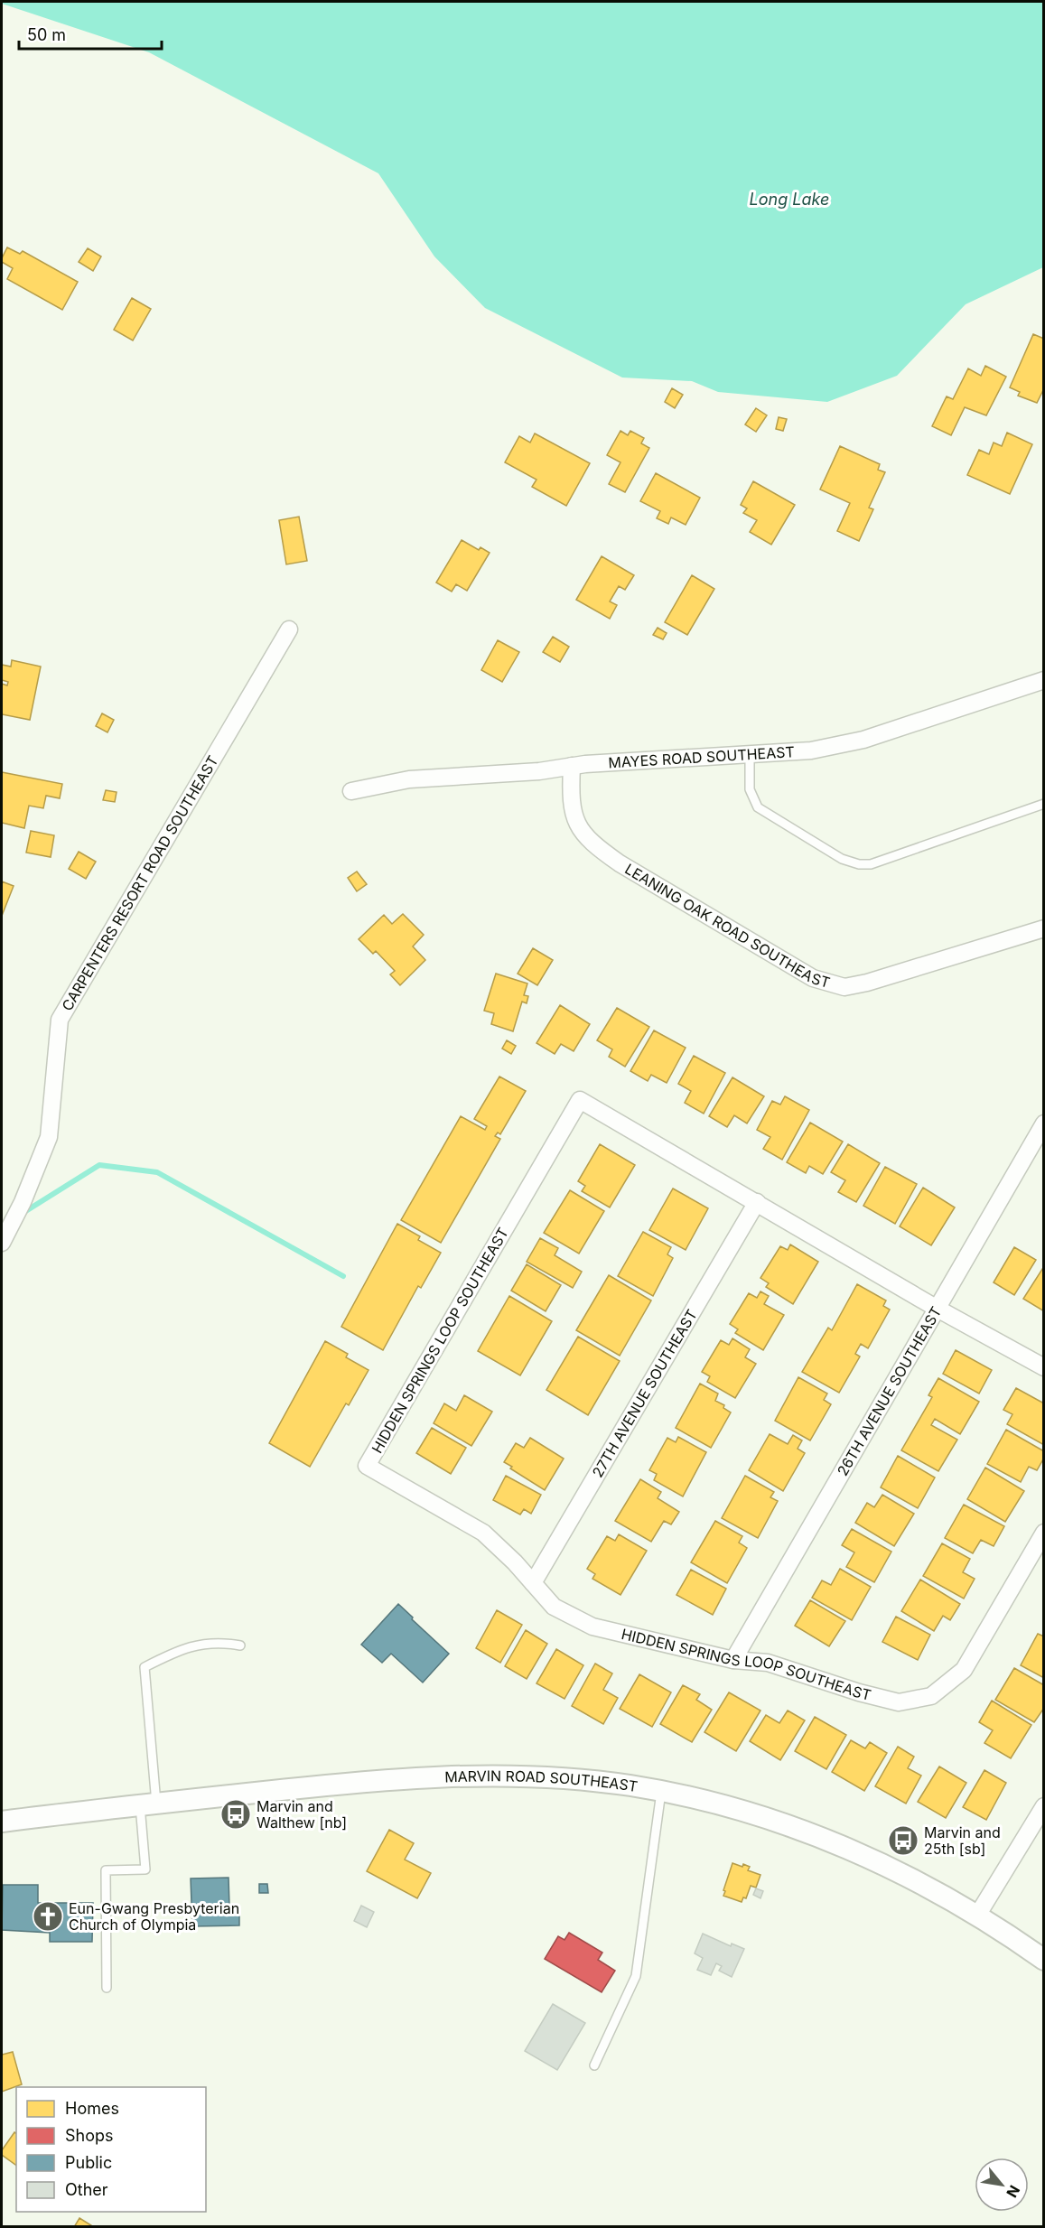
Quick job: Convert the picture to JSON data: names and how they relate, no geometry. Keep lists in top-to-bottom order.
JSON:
{
  "streets": {
    "street": [
      "MAYES ROAD SOUTHEAST",
      "CARPENTERS RESORT ROAD SOUTHEAST",
      "LEANING OAK ROAD SOUTHEAST",
      "HIDDEN SPRINGS LOOP SOUTHEAST",
      "26TH AVENUE SOUTHEAST",
      "27TH AVENUE SOUTHEAST",
      "MARVIN ROAD SOUTHEAST"
    ]
  },
  "crossings": [
    ["MAYES ROAD SOUTHEAST", "LEANING OAK ROAD SOUTHEAST"],
    ["HIDDEN SPRINGS LOOP SOUTHEAST", "26TH AVENUE SOUTHEAST"],
    ["HIDDEN SPRINGS LOOP SOUTHEAST", "27TH AVENUE SOUTHEAST"]
  ],
  "water": ["Long Lake"],
  "places": {
    "bus stop": ["Marvin and Walthew [nb]", "Marvin and 25th [sb]"],
    "church": ["Eun-Gwang Presbyterian Church of Olympia"]
  },
  "legend": [
    "Homes",
    "Shops",
    "Public",
    "Other"
  ],
  "scale_bar": "50 m",
  "north": "bottom right"
}
